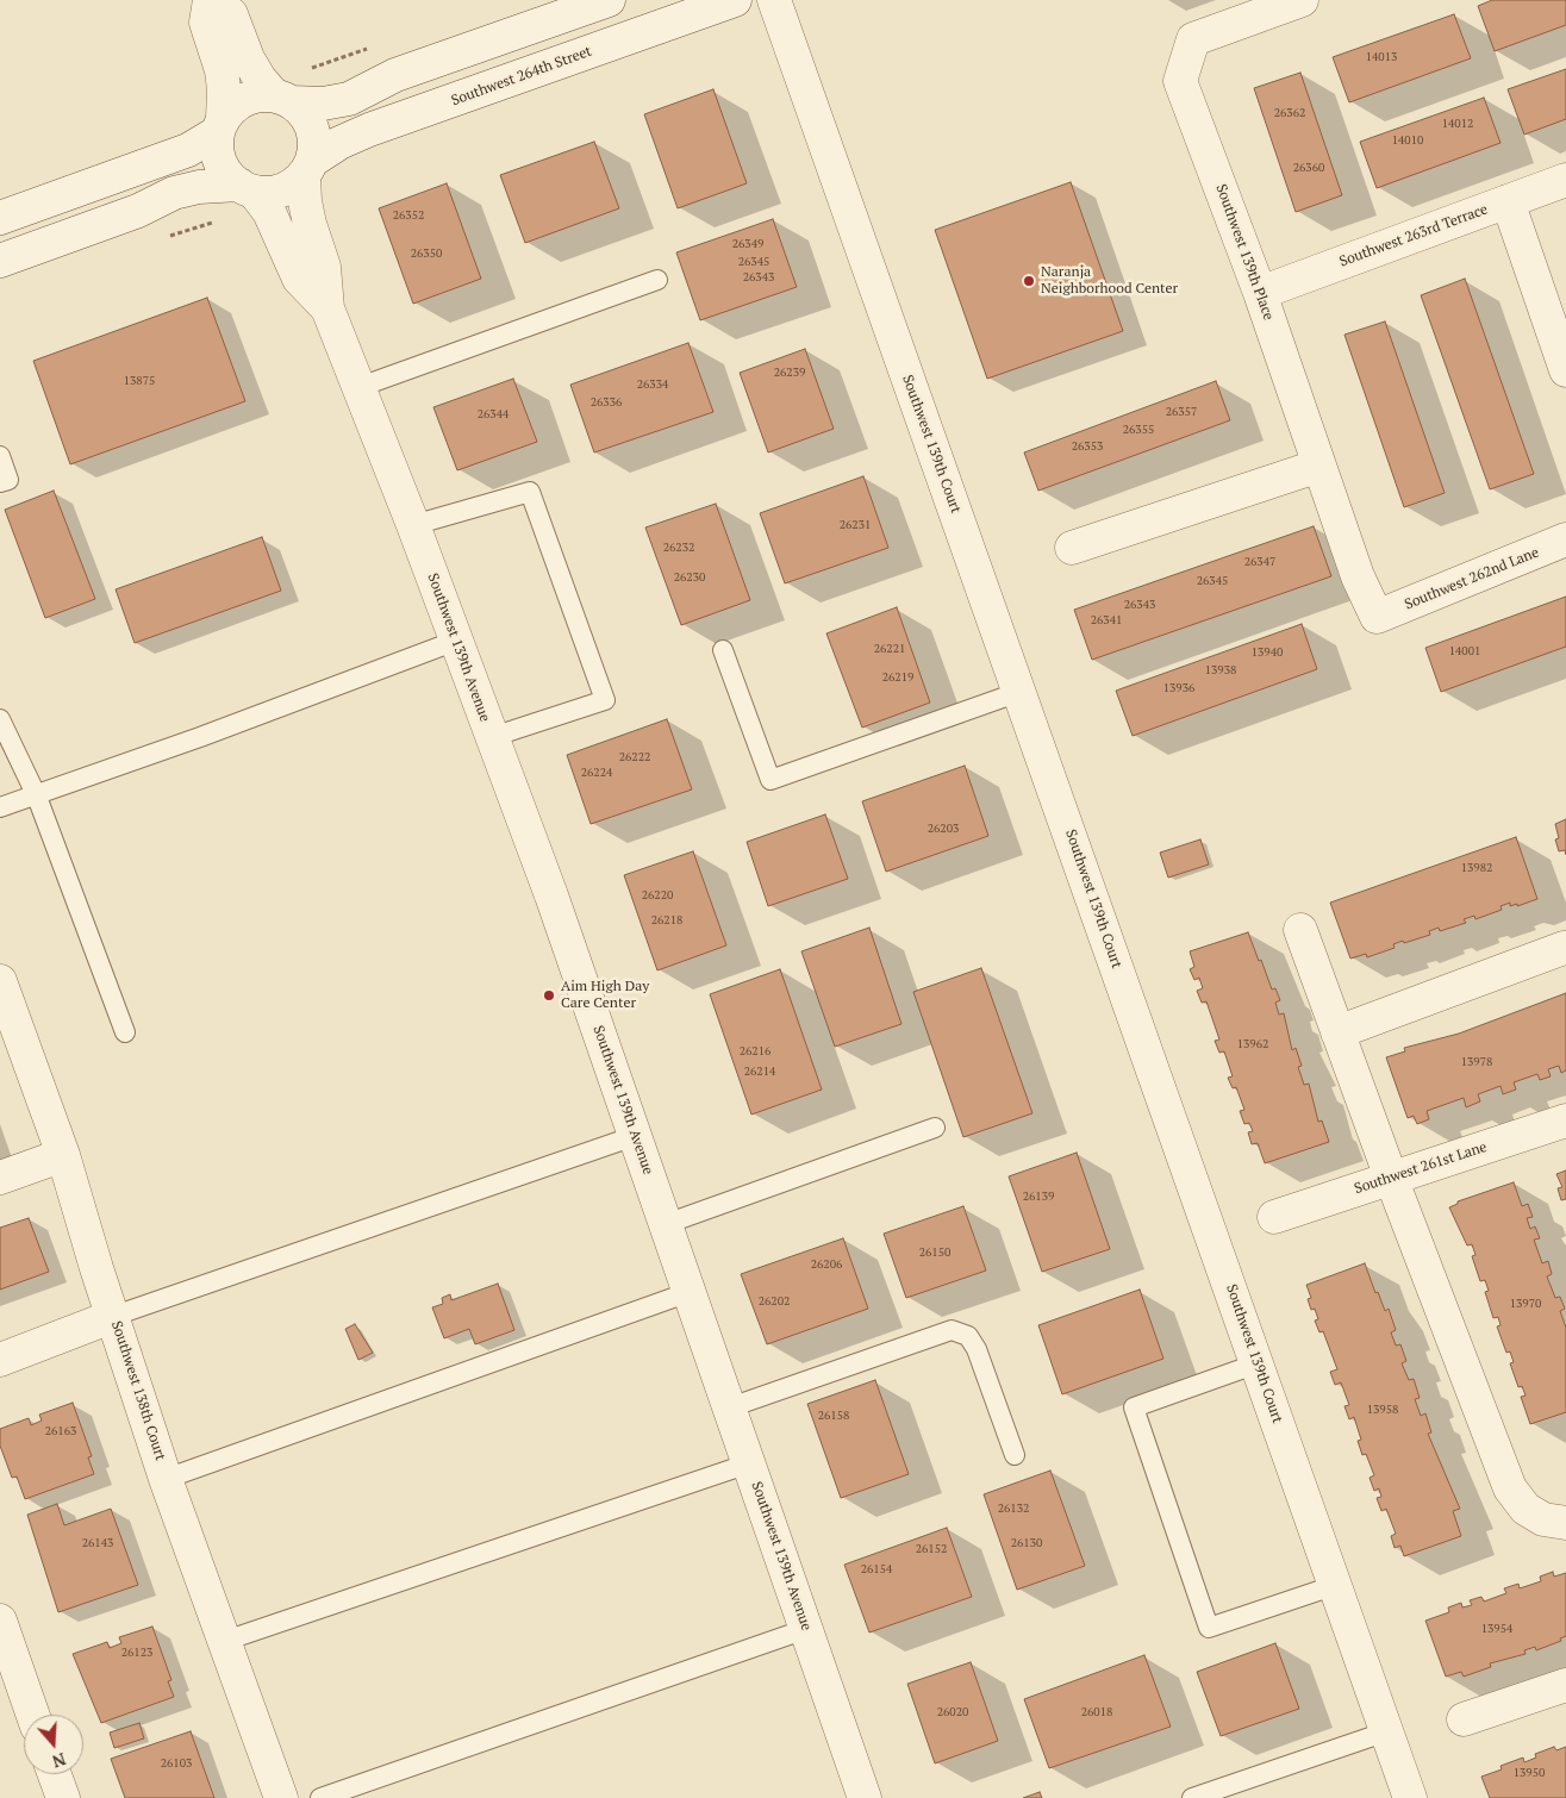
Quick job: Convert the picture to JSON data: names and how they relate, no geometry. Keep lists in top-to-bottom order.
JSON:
{
  "streets": {
    "street": [
      "Southwest 264th Street",
      "Southwest 263rd Terrace",
      "Southwest 139th Place",
      "Southwest 139th Court",
      "Southwest 262nd Lane",
      "Southwest 139th Avenue",
      "Southwest 261st Lane",
      "Southwest 138th Court"
    ]
  },
  "crossings": [
    ["Southwest 264th Street", "Southwest 139th Avenue"],
    ["Southwest 263rd Terrace", "Southwest 139th Place"],
    ["Southwest 139th Place", "Southwest 262nd Lane"]
  ],
  "places": ["Naranja Neighborhood Center", "Aim High Day Care Center"],
  "house_numbers": [
    "14013",
    "26362",
    "14012",
    "14010",
    "26360",
    "26352",
    "26349",
    "26350",
    "26345",
    "26343",
    "26239",
    "13875",
    "26334",
    "26336",
    "26357",
    "26344",
    "26355",
    "26353",
    "26231",
    "26232",
    "26347",
    "26230",
    "26345",
    "26343",
    "26341",
    "26221",
    "14001",
    "13940",
    "13938",
    "26219",
    "13936",
    "26222",
    "26224",
    "26203",
    "13982",
    "26220",
    "26218",
    "13962",
    "26216",
    "13978",
    "26214",
    "26139",
    "26150",
    "26206",
    "26202",
    "13970",
    "13958",
    "26158",
    "26163",
    "26132",
    "26143",
    "26130",
    "26152",
    "26154",
    "13954",
    "26123",
    "26020",
    "26018",
    "26103",
    "13950"
  ],
  "north": "bottom"
}
